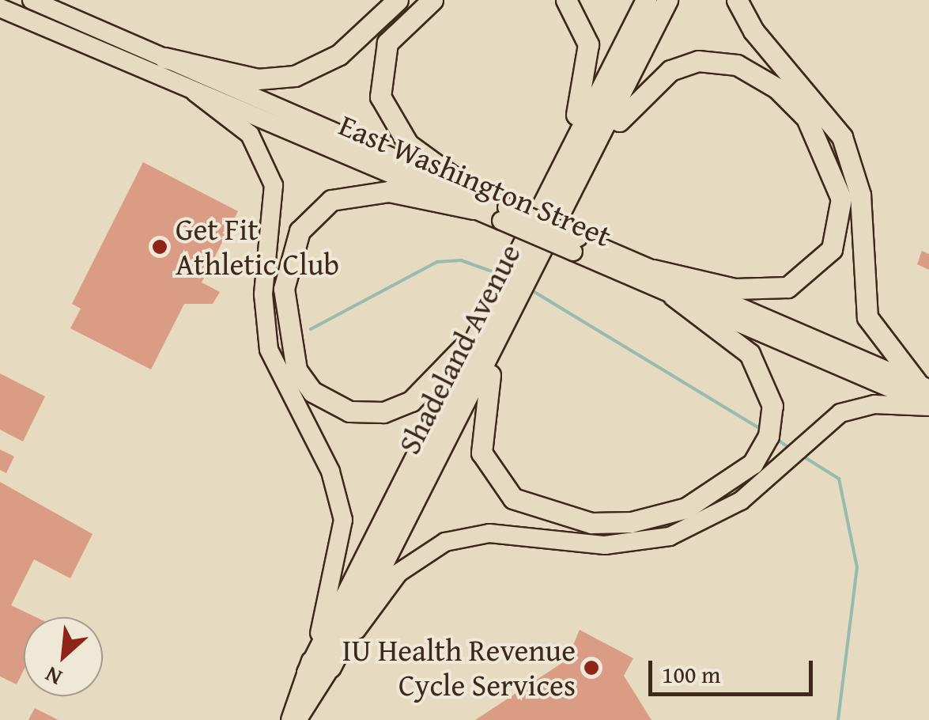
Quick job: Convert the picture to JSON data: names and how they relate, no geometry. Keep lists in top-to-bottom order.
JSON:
{
  "streets": {
    "highway": ["Shadeland Avenue"],
    "main road": ["East Washington Street"]
  },
  "places": ["Get Fit Athletic Club", "IU Health Revenue Cycle Services"],
  "scale_bar": "100 m",
  "north": "bottom left"
}
